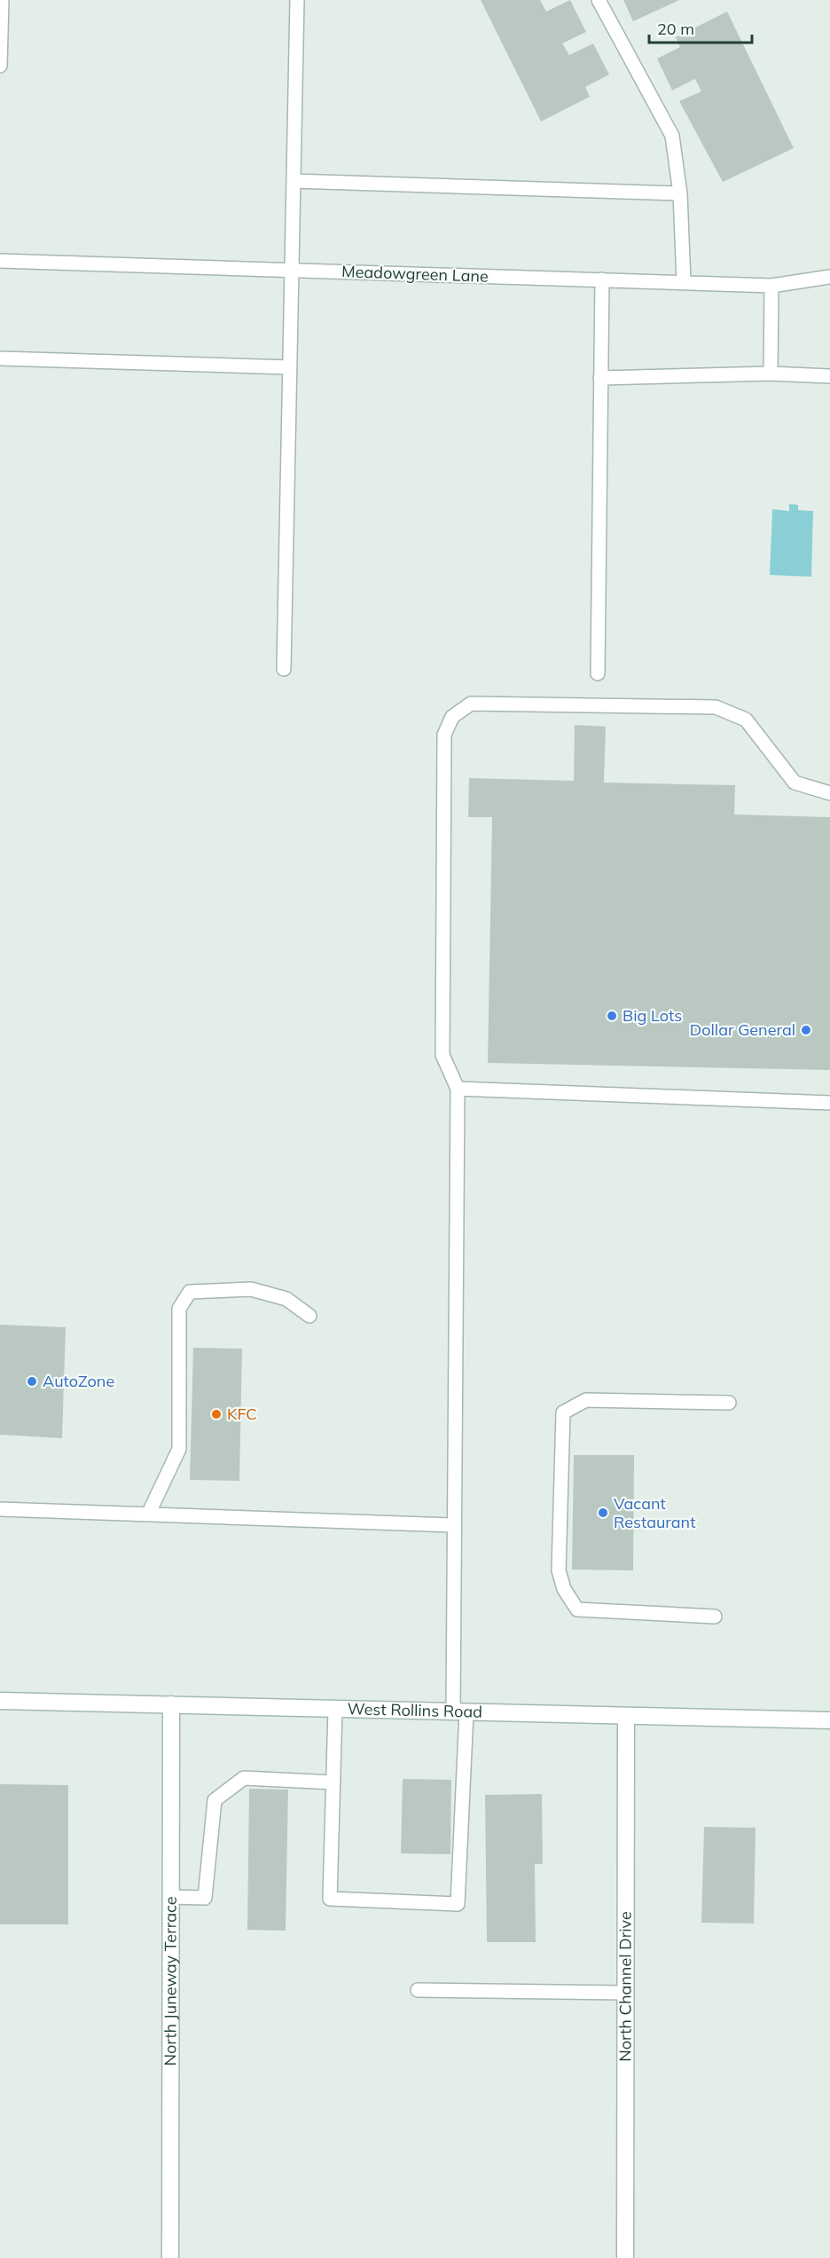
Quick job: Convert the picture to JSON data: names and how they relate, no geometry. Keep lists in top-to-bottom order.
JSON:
{
  "streets": {
    "street": ["West Rollins Road", "North Juneway Terrace", "North Channel Drive"],
    "lane": ["Meadowgreen Lane"]
  },
  "crossings": [
    ["West Rollins Road", "North Juneway Terrace"],
    ["West Rollins Road", "North Channel Drive"]
  ],
  "places": [
    "Big Lots",
    "Dollar General",
    "AutoZone",
    "KFC",
    "Vacant Restaurant"
  ],
  "scale_bar": "20 m"
}
